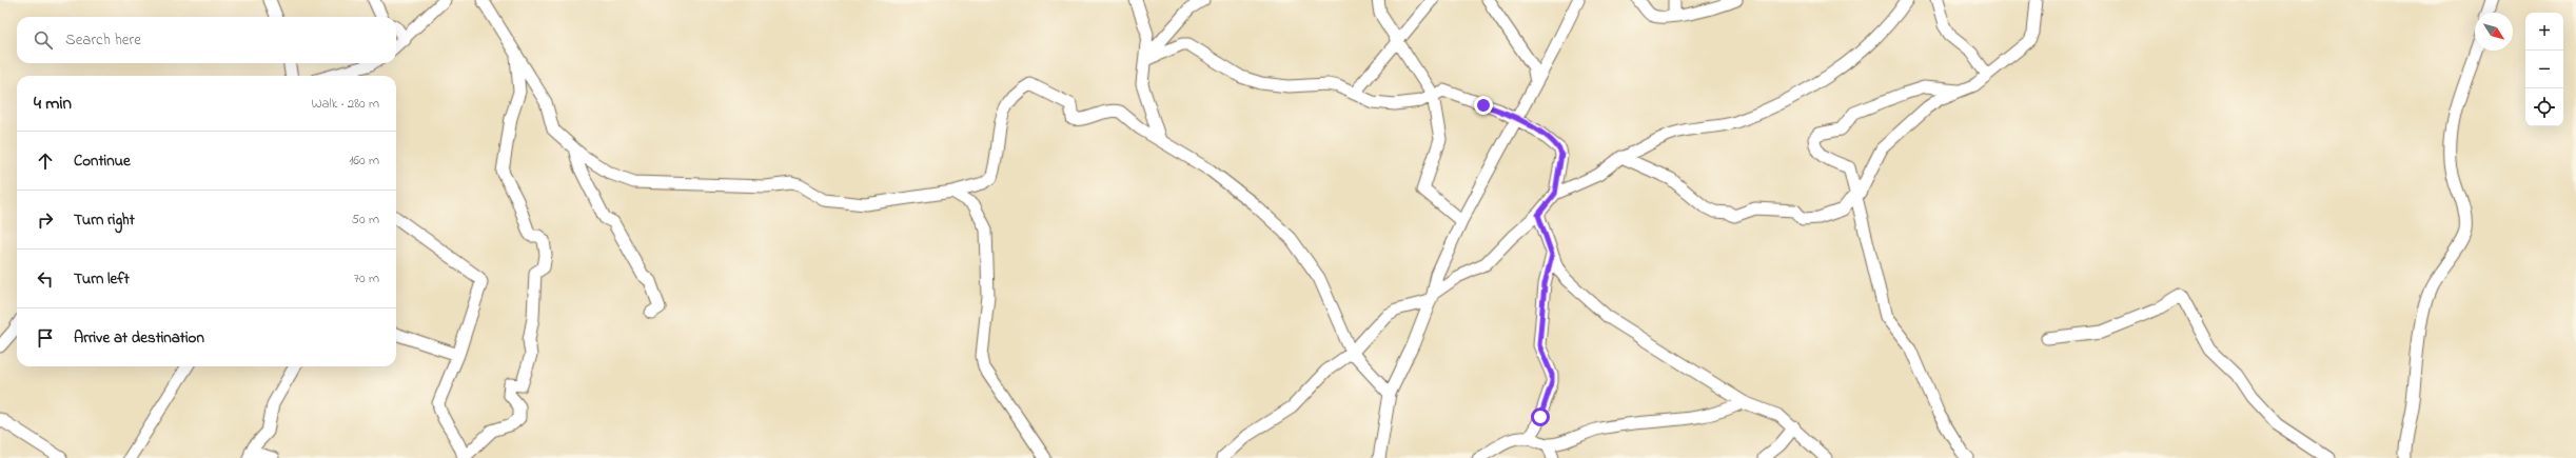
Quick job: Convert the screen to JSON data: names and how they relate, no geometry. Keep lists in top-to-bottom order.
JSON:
{
  "north": "bottom right",
  "page": {
    "map_buttons": ["+", "−"],
    "search": "Search here",
    "heading": ["4 min", "Walk · 280 m"],
    "list": [
      ["Continue", "160 m"],
      ["Turn right", "50 m"],
      ["Turn left", "70 m"],
      "Arrive at destination"
    ]
  }
}
